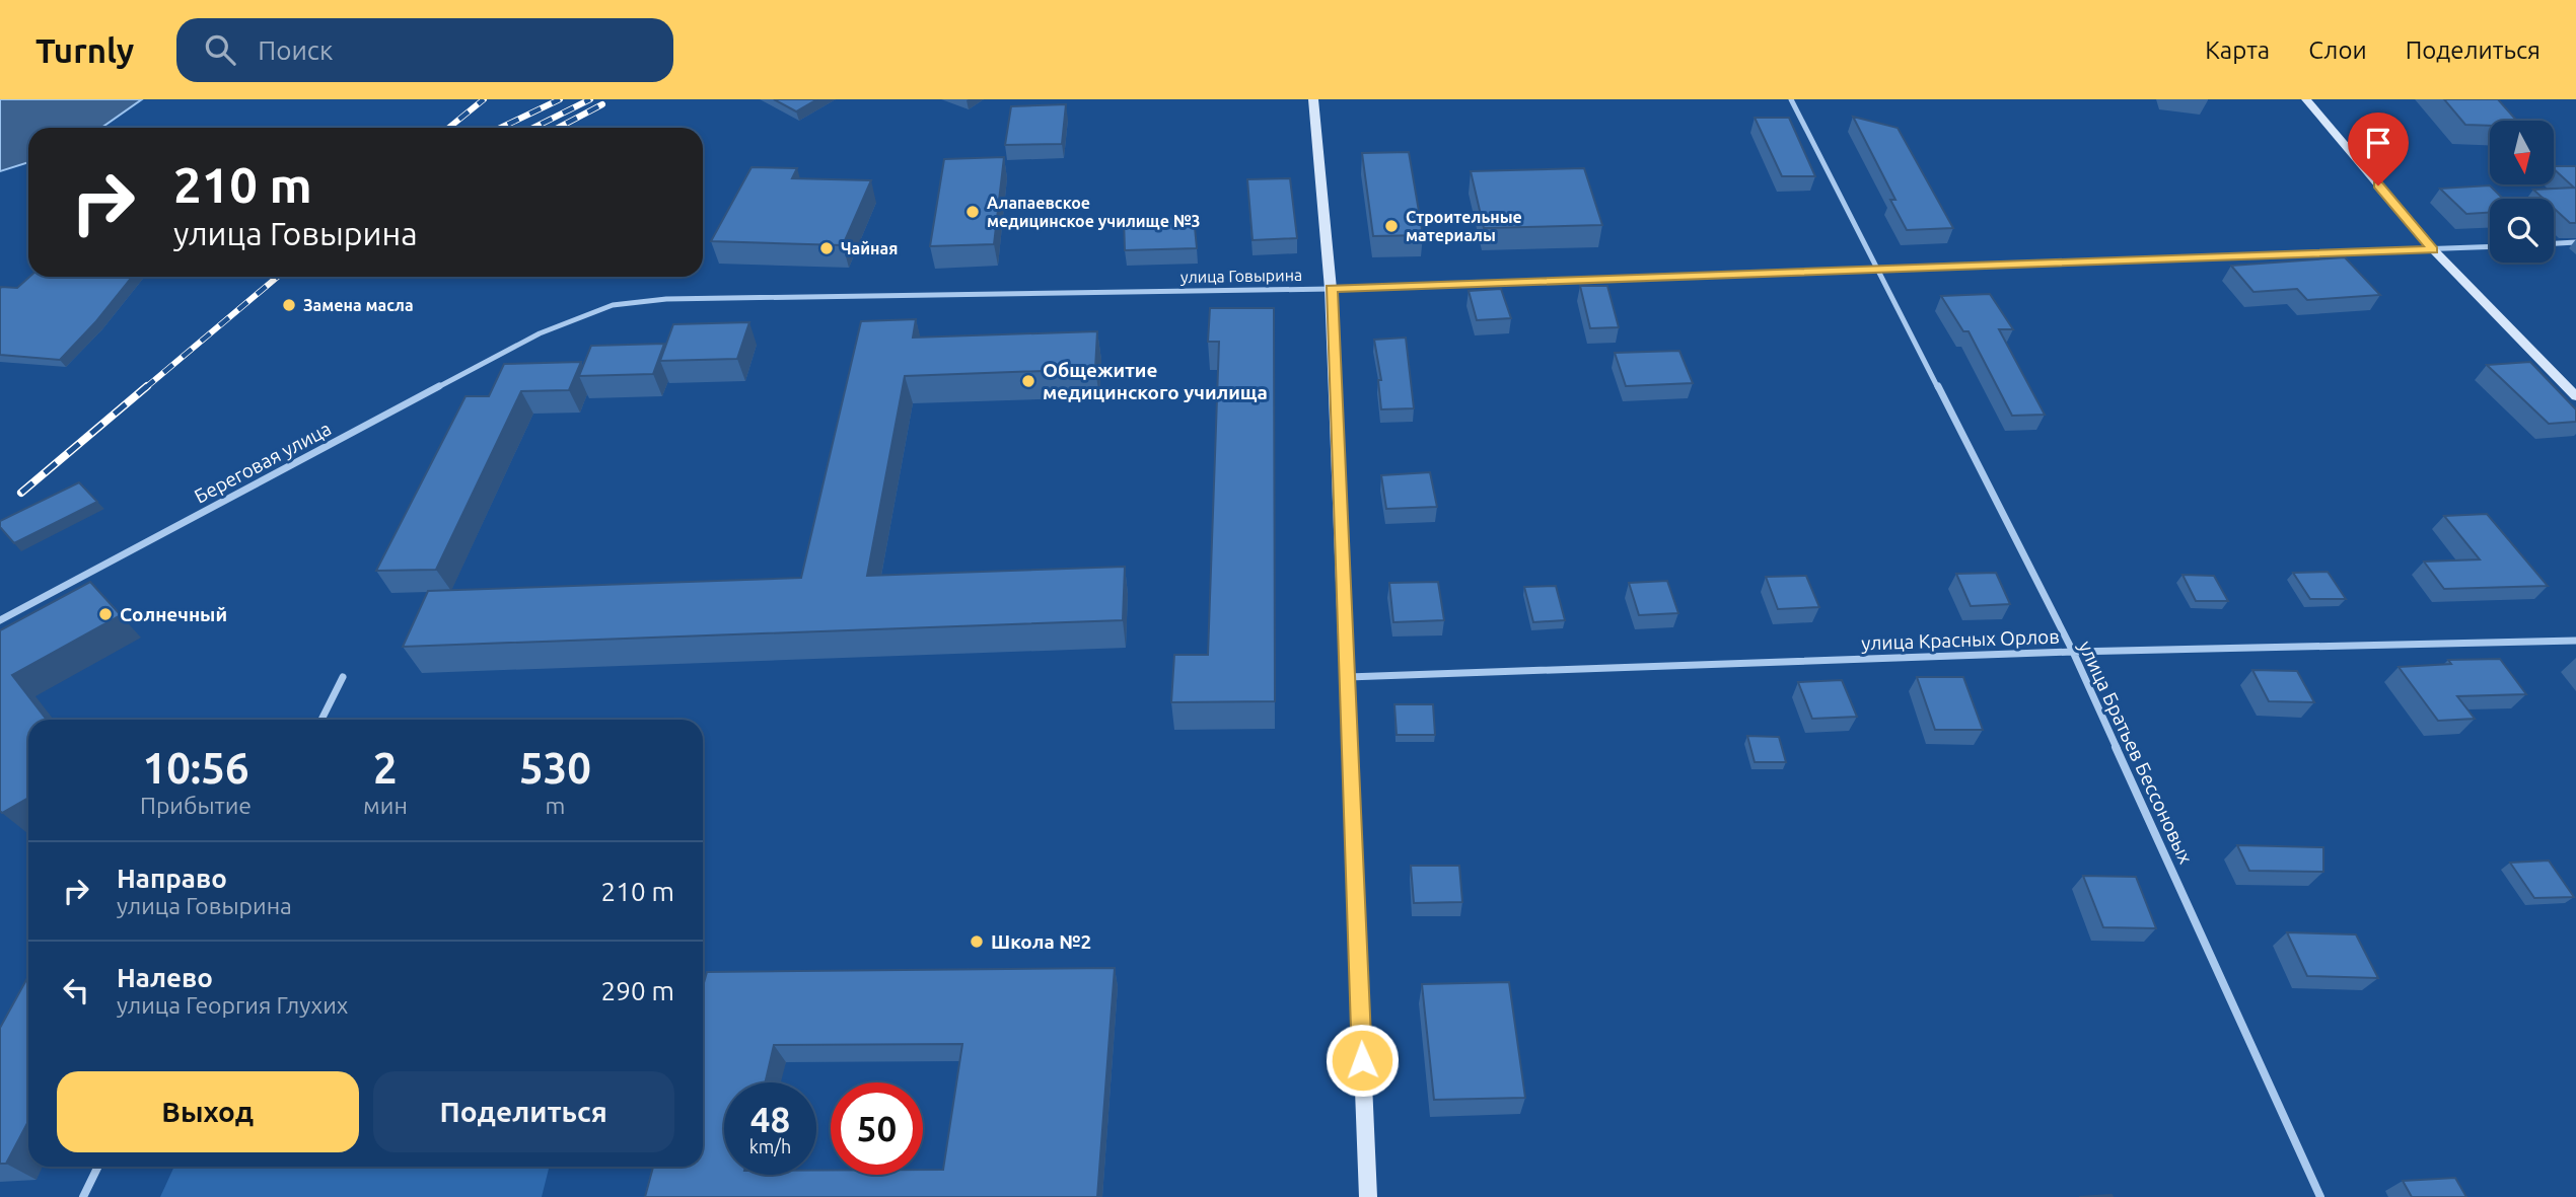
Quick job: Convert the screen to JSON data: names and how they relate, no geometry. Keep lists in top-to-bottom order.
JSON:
{
  "streets": {
    "street": [
      "улица Говырина",
      "Береговая улица",
      "улица Красных Орлов",
      "улица Братьев Бессоновых"
    ]
  },
  "crossings": [
    ["улица Говырина", "Береговая улица"],
    ["улица Говырина", "улица Братьев Бессоновых"],
    ["улица Красных Орлов", "улица Братьев Бессоновых"]
  ],
  "places": [
    "Алапаевское медицинское училище №3",
    "Строительные материалы",
    "Чайная",
    "Замена масла",
    "Общежитие медицинского училища",
    "Солнечный",
    "Школа №2"
  ],
  "north": "bottom",
  "page": {
    "header": "Turnly",
    "search": "Поиск",
    "nav": ["Карта", "Слои", "Поделиться"],
    "turn": ["210 m", "улица Говырина"],
    "eta": [
      "10:56",
      "Прибытие",
      "2",
      "мин",
      "530",
      "m"
    ],
    "list": [
      {
        "name": "Направо",
        "note": "улица Говырина",
        "value": "210 m"
      },
      {
        "name": "Налево",
        "note": "улица Георгия Глухих",
        "value": "290 m"
      }
    ],
    "buttons": ["Выход", "Поделиться"],
    "speed": "48 km/h",
    "limit": "50"
  }
}
